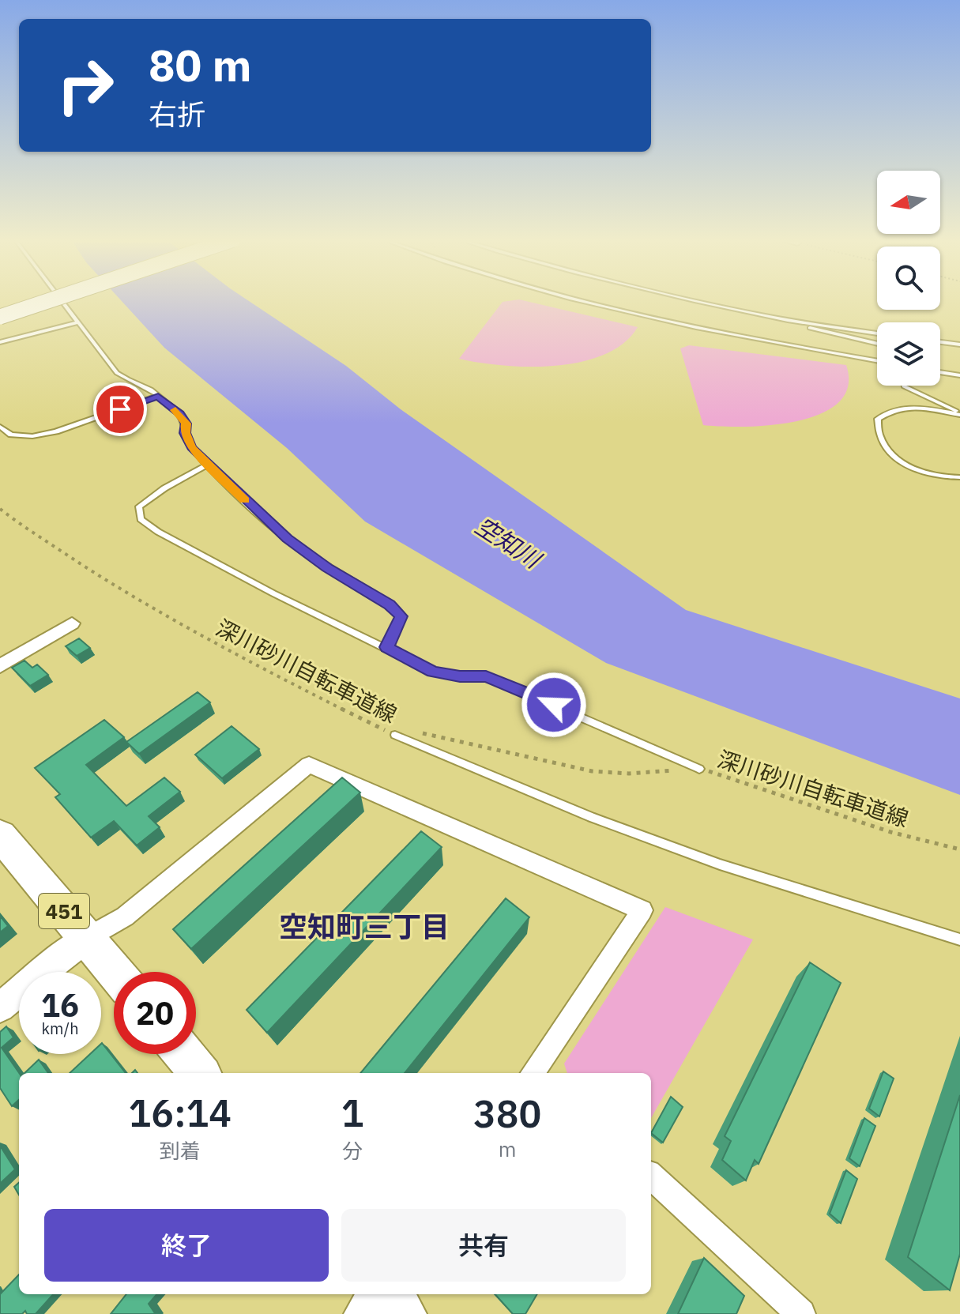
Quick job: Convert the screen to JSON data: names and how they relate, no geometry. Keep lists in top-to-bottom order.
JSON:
{
  "streets": {
    "highway": ["451"],
    "path": ["深川砂川自転車道線"]
  },
  "districts": ["空知町三丁目"],
  "water": ["空知川"],
  "north": "left",
  "page": {
    "turn": ["80 m", "右折"],
    "speed": "16 km/h",
    "limit": "20",
    "eta": [
      "16:14",
      "到着",
      "1",
      "分",
      "380",
      "m"
    ],
    "buttons": ["終了", "共有"]
  }
}
